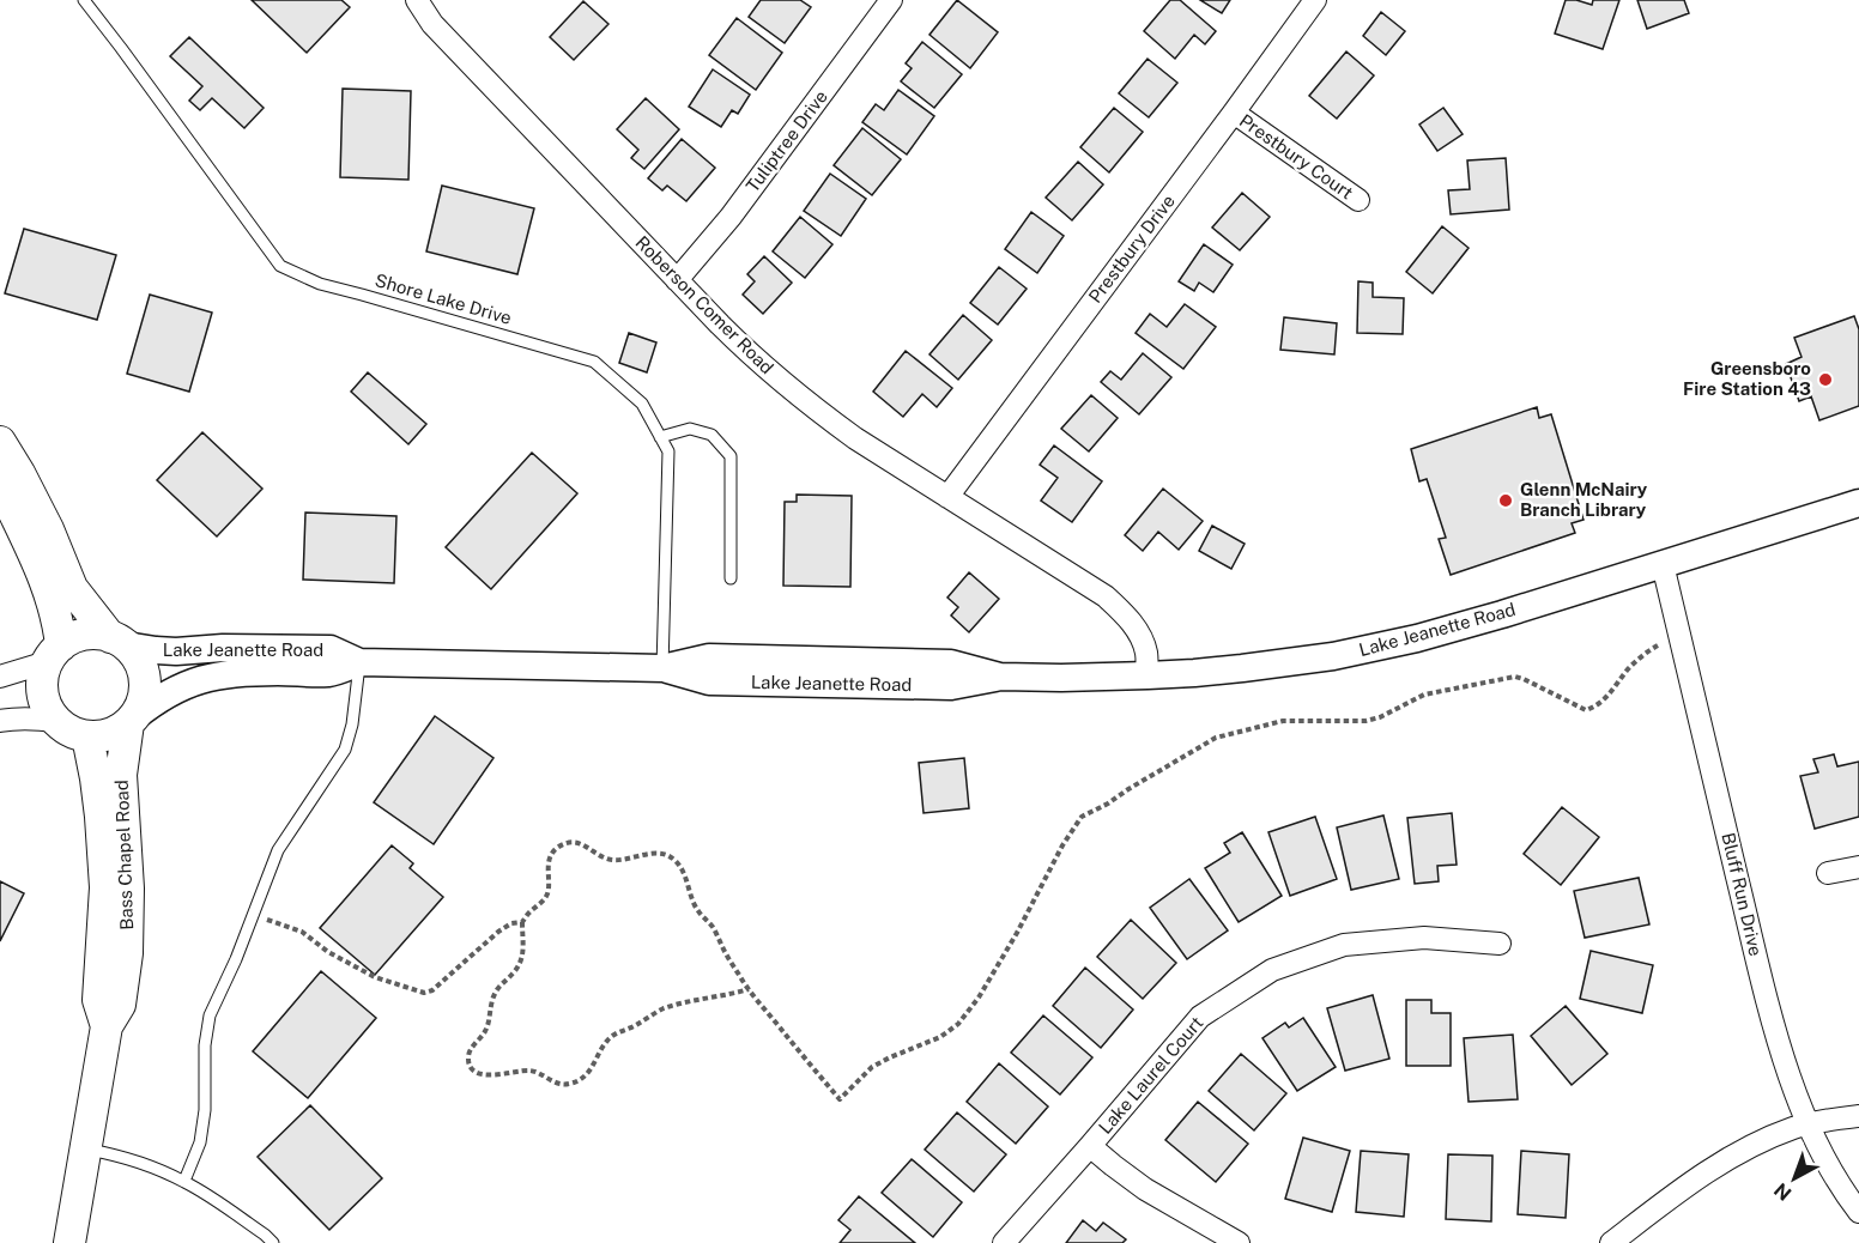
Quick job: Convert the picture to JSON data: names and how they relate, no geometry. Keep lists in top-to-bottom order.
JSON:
{
  "streets": {
    "main road": ["Bass Chapel Road"],
    "street": [
      "Tuliptree Drive",
      "Prestbury Court",
      "Prestbury Drive",
      "Roberson Comer Road",
      "Lake Jeanette Road",
      "Bluff Run Drive",
      "Lake Laurel Court"
    ],
    "lane": ["Shore Lake Drive"]
  },
  "crossings": [
    ["Tuliptree Drive", "Roberson Comer Road"],
    ["Prestbury Court", "Prestbury Drive"],
    ["Prestbury Drive", "Roberson Comer Road"],
    ["Shore Lake Drive", "Lake Jeanette Road"],
    ["Roberson Comer Road", "Lake Jeanette Road"],
    ["Lake Jeanette Road", "Bass Chapel Road"],
    ["Lake Jeanette Road", "Bluff Run Drive"]
  ],
  "places": ["Greensboro Fire Station 43", "Glenn McNairy Branch Library"],
  "north": "bottom left"
}
